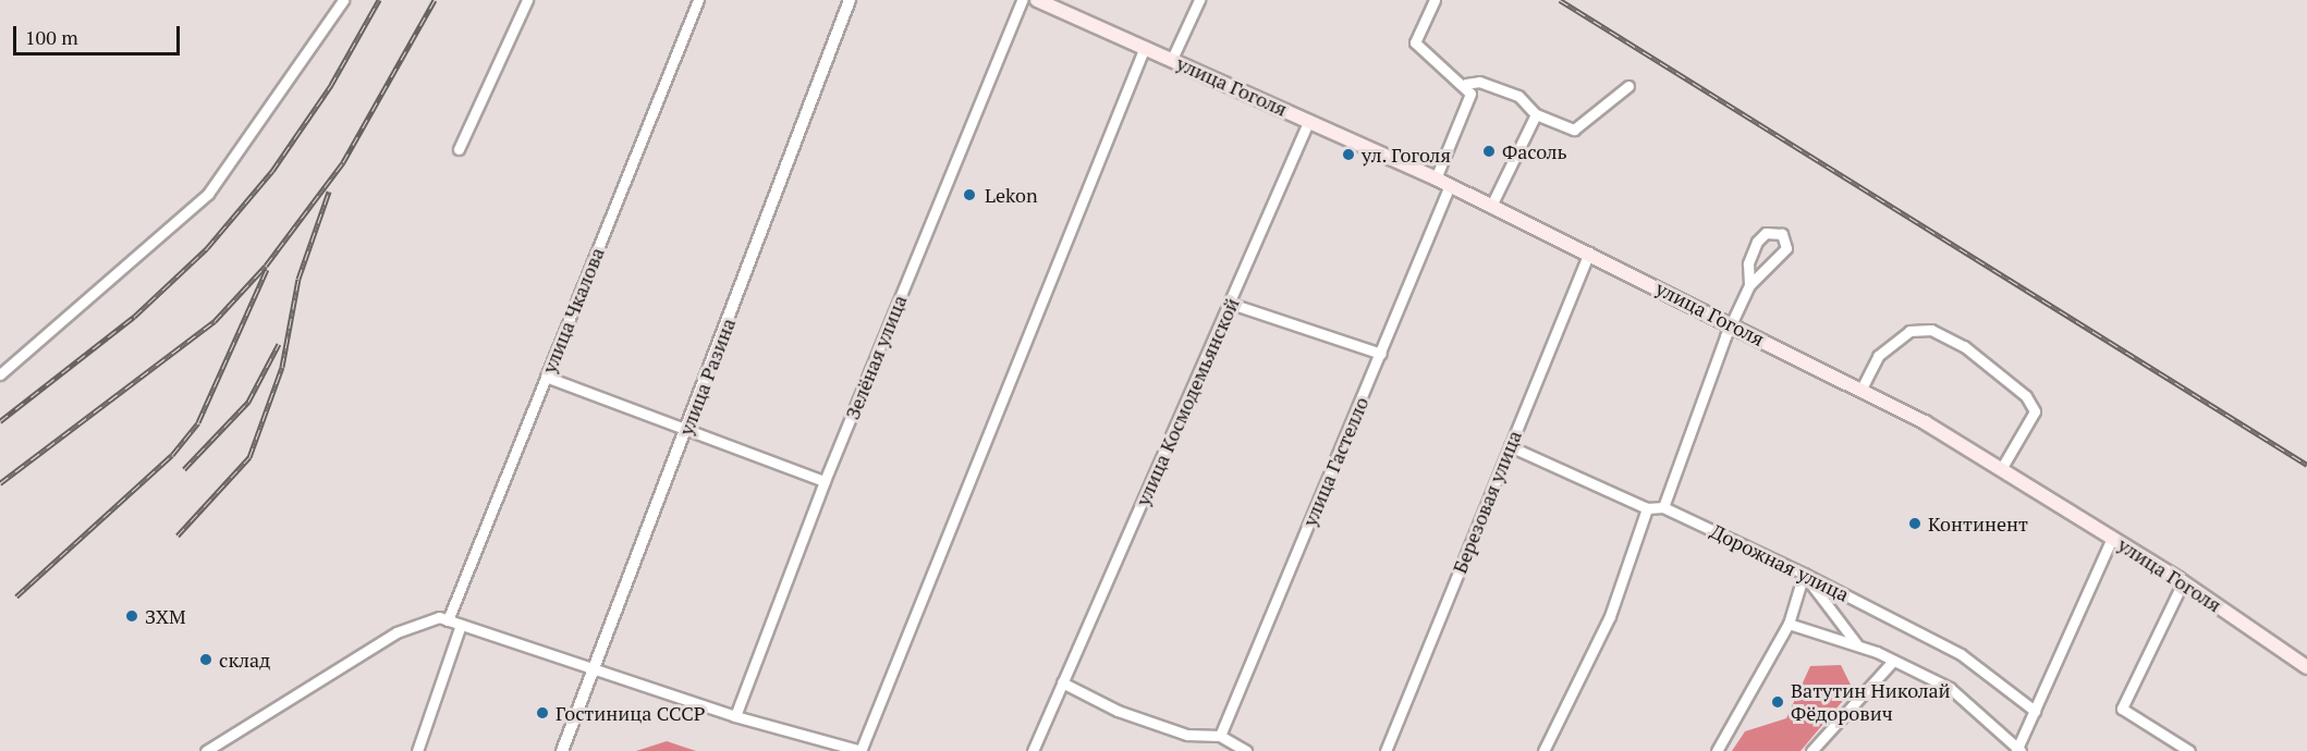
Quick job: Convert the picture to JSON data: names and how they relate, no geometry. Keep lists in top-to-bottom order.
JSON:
{
  "streets": {
    "main road": ["улица Гоголя"],
    "street": [
      "улица Чкалова",
      "Зелёная улица",
      "улица Разина",
      "улица Космодемьянской",
      "улица Гастелло",
      "Березовая улица",
      "Дорожная улица"
    ]
  },
  "crossings": [
    ["улица Гоголя", "улица Космодемьянской"],
    ["улица Гоголя", "улица Гастелло"],
    ["улица Гоголя", "Березовая улица"],
    ["Березовая улица", "Дорожная улица"]
  ],
  "places": [
    "Фасоль",
    "ул. Гоголя",
    "Lekon",
    "Континент",
    "ЗХМ",
    "склад",
    "Ватутин Николай Фёдорович",
    "Гостиница СССР"
  ],
  "scale_bar": "100 m"
}
